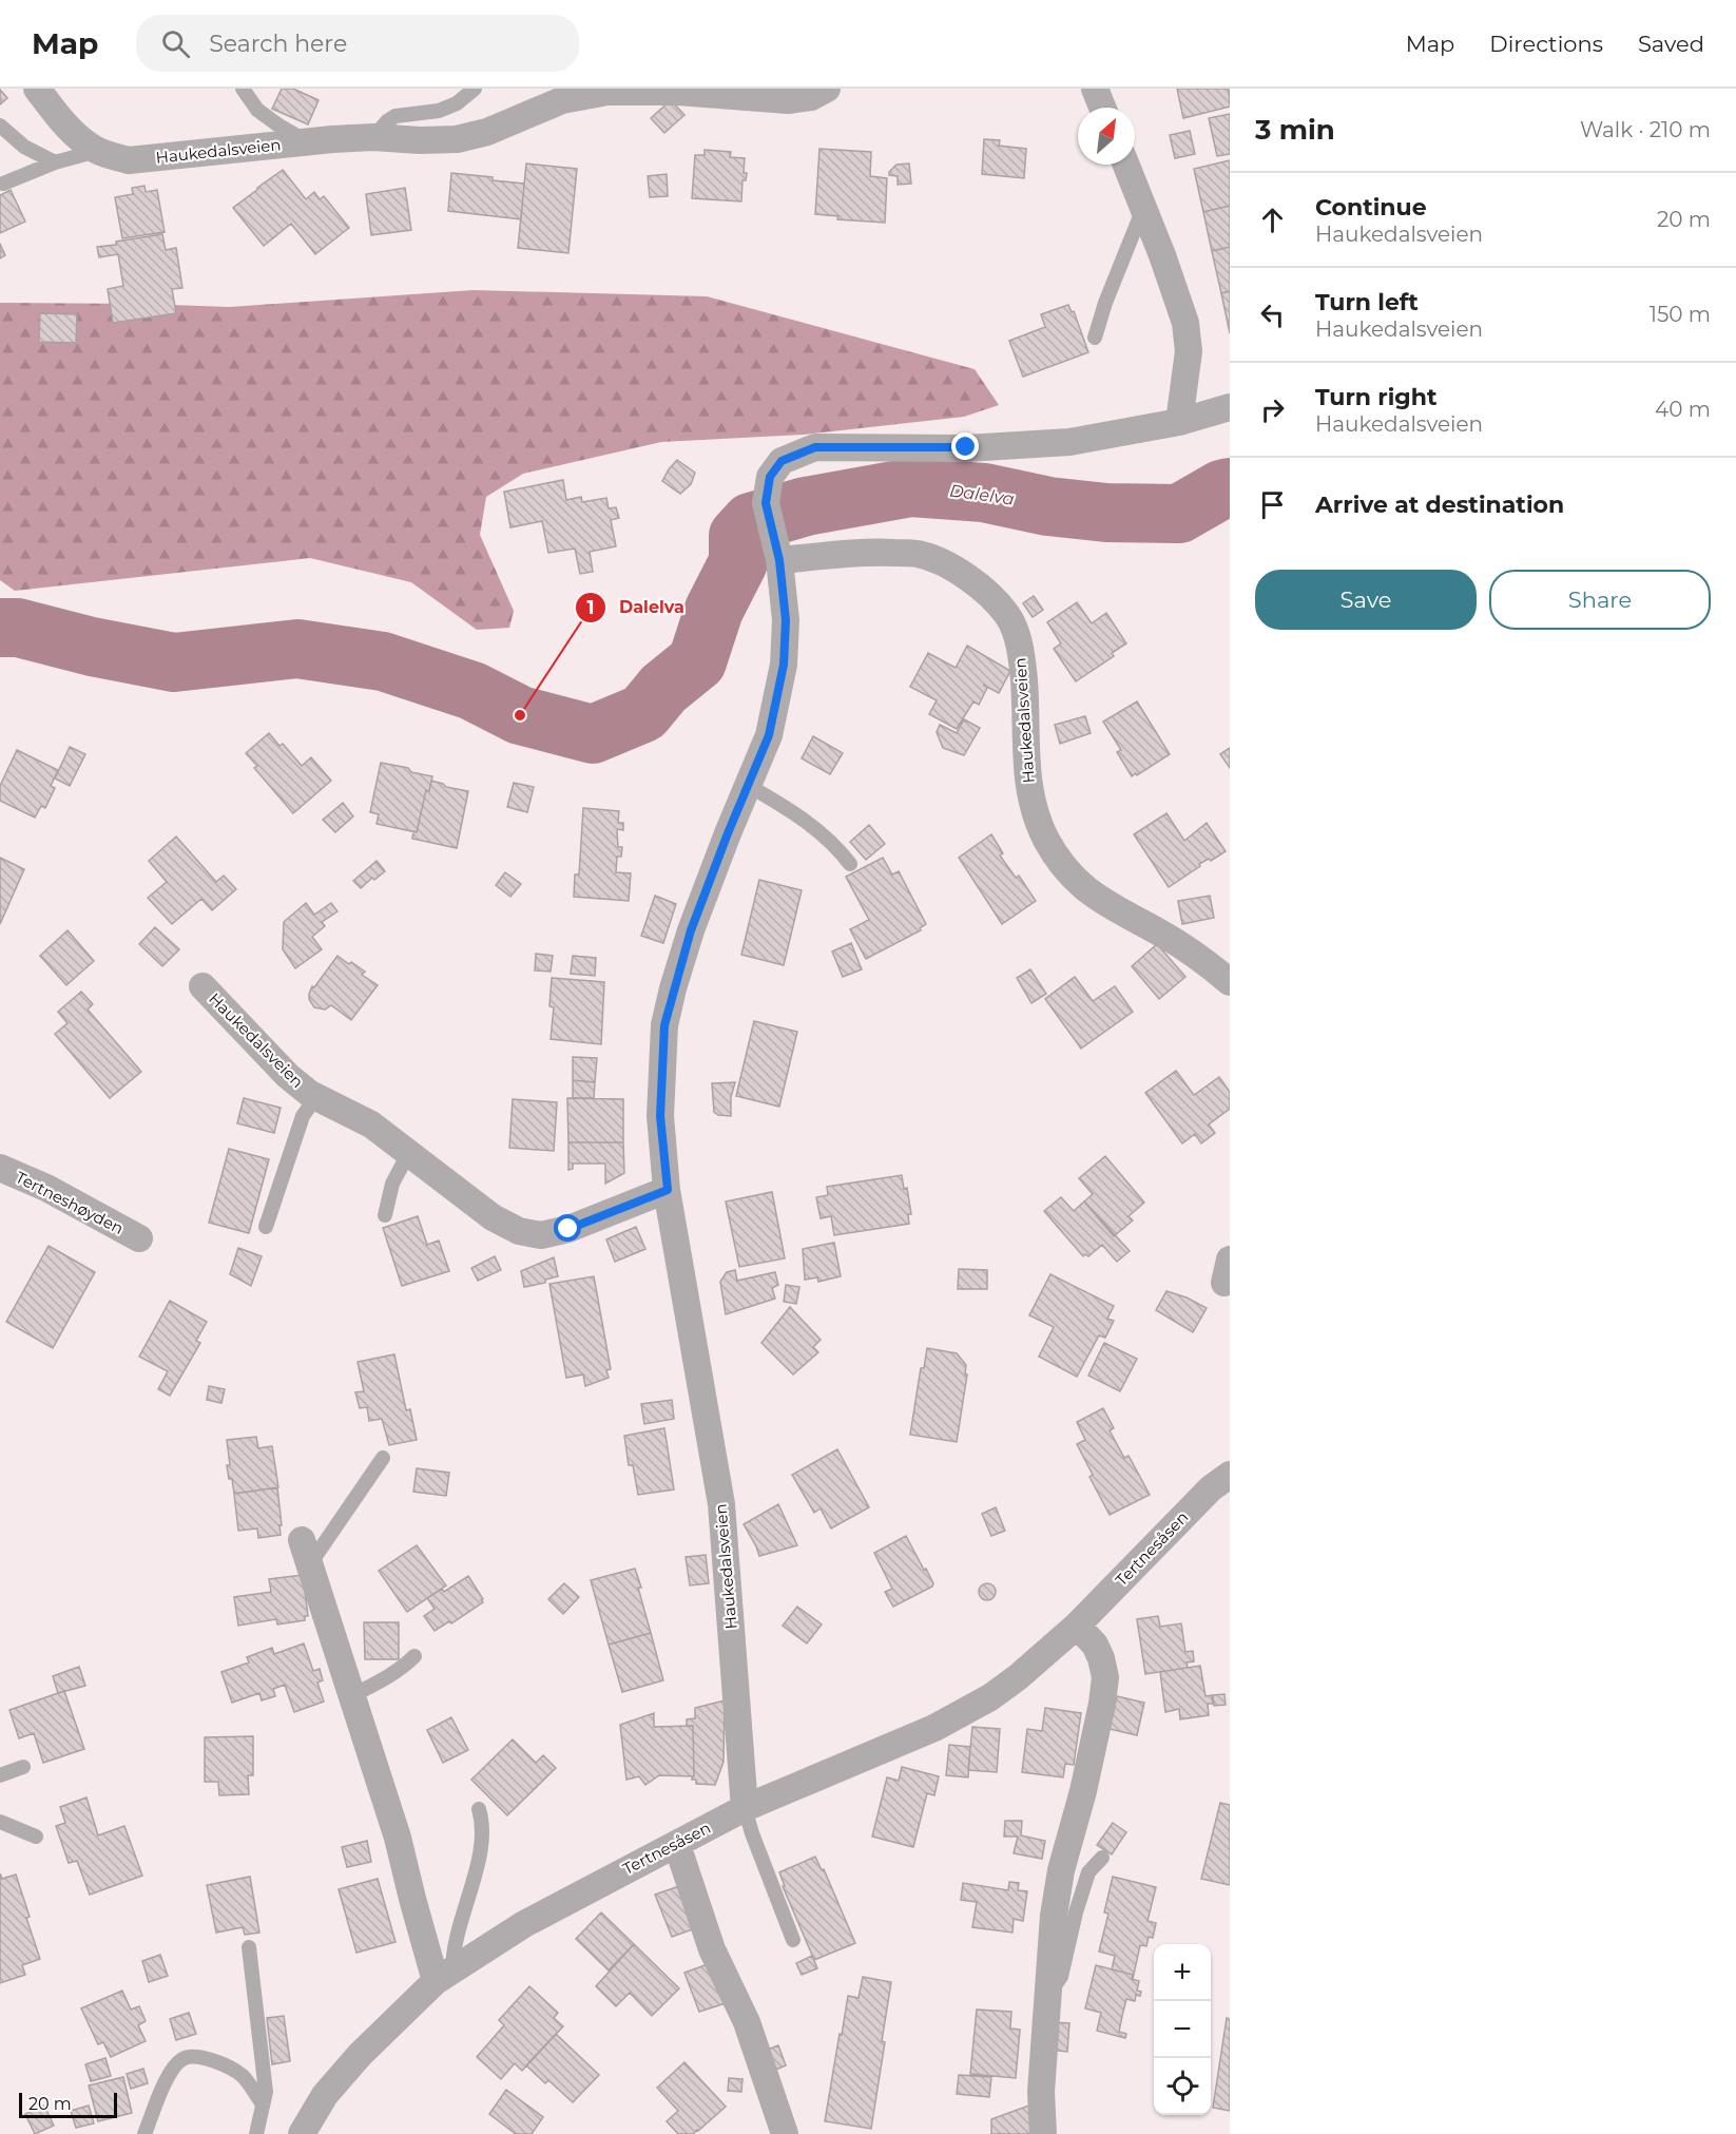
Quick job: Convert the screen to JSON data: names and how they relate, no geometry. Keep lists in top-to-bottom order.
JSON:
{
  "streets": {
    "street": ["Haukedalsveien", "Tertneshøyden", "Tertnesåsen"]
  },
  "crossings": [
    ["Haukedalsveien", "Tertnesåsen"]
  ],
  "water": ["Dalelva"],
  "places": ["Dalelva"],
  "scale_bar": "20 m",
  "north": "top right",
  "page": {
    "header": "Map",
    "search": "Search here",
    "nav": ["Map", "Directions", "Saved"],
    "heading": ["3 min", "Walk · 210 m"],
    "list": [
      ["Continue", "Haukedalsveien", "20 m"],
      ["Turn left", "Haukedalsveien", "150 m"],
      ["Turn right", "Haukedalsveien", "40 m"],
      "Arrive at destination"
    ],
    "buttons": ["Save", "Share"],
    "map_buttons": ["+", "−"],
    "scale": "20 m"
  }
}
